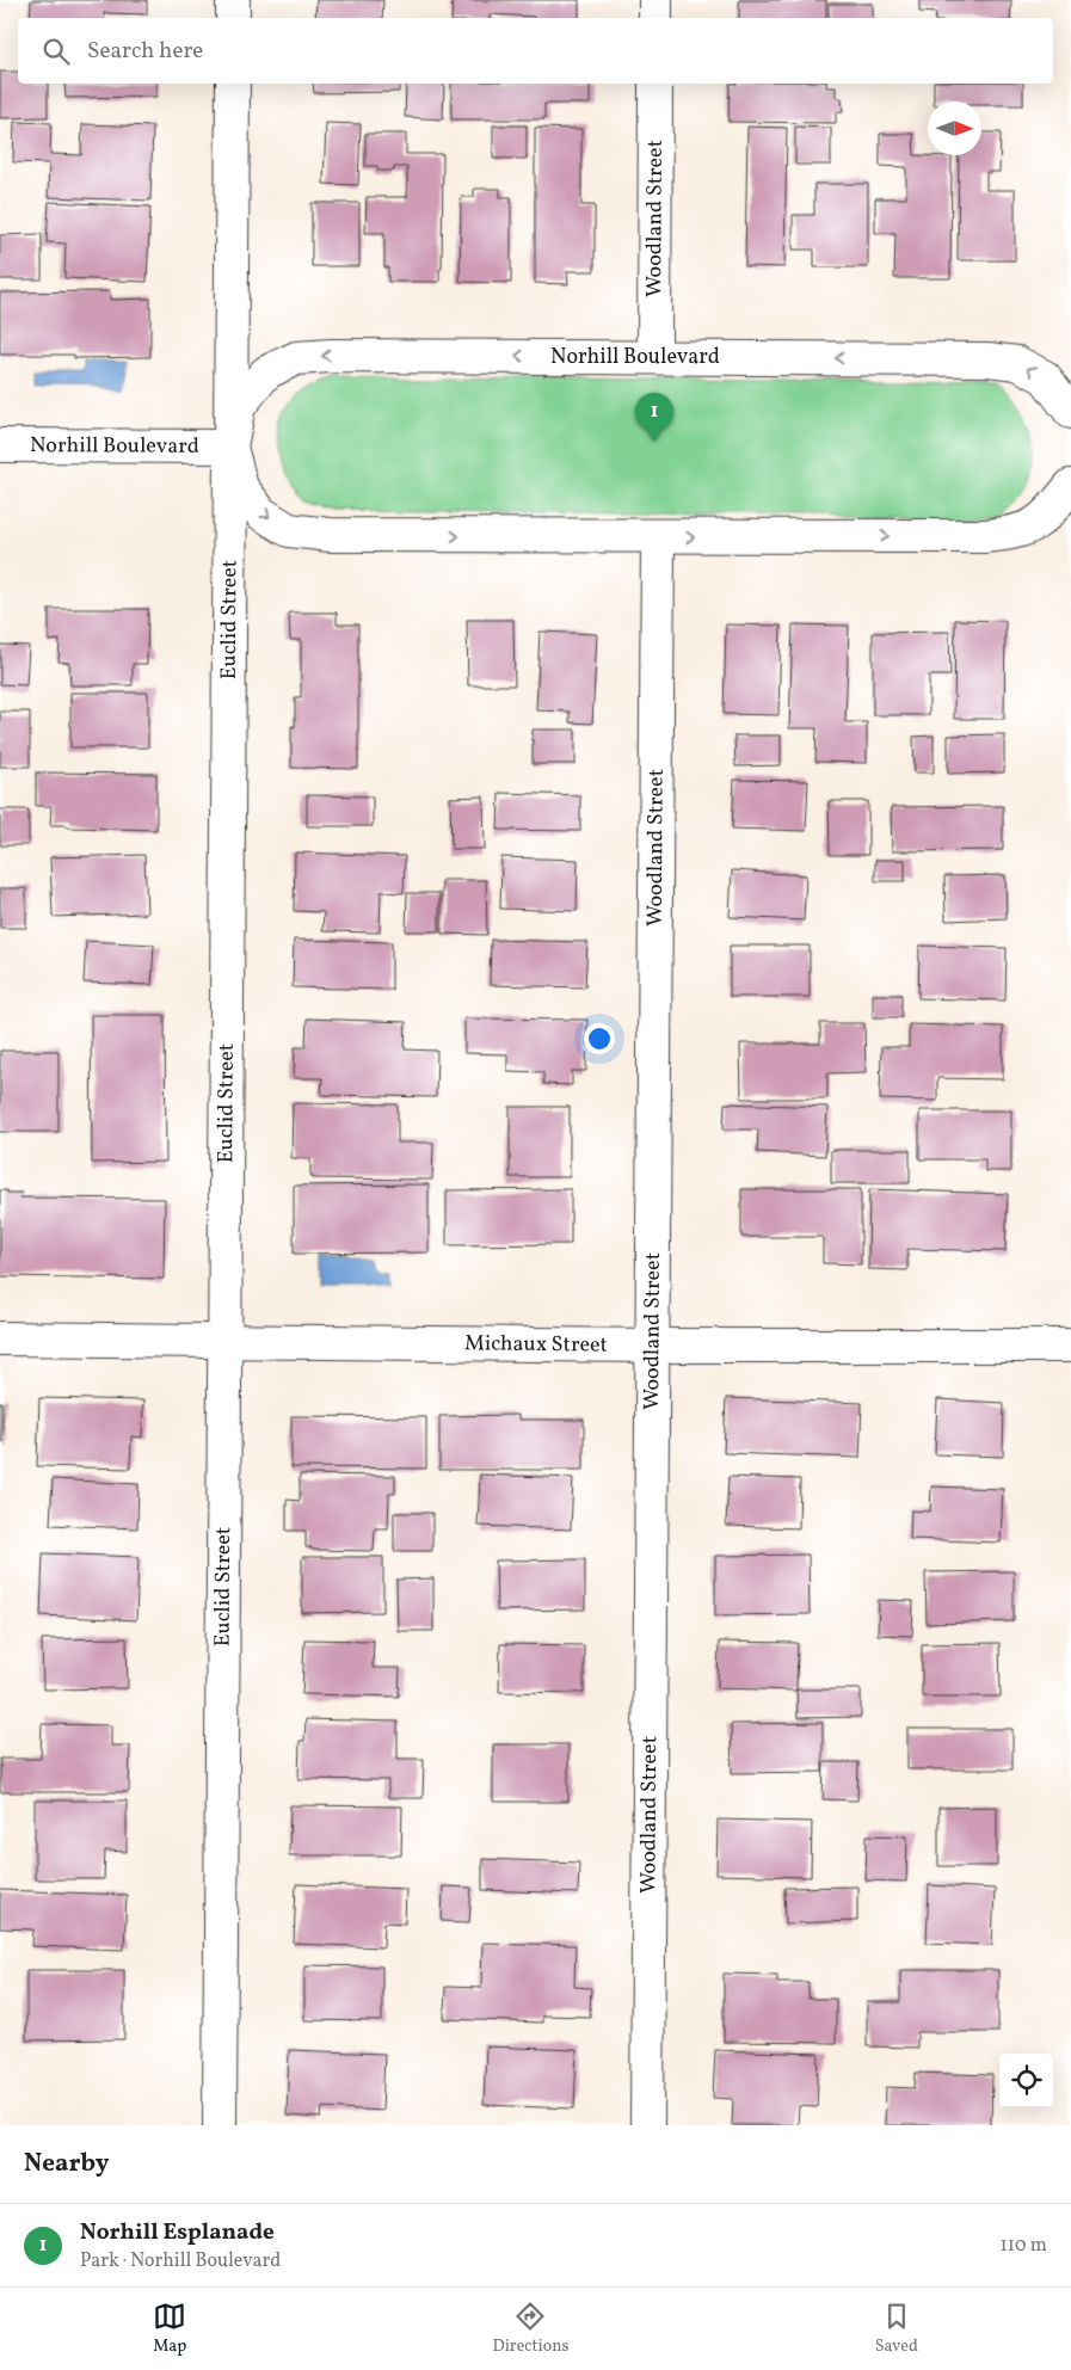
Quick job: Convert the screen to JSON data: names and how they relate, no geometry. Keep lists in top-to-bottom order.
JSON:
{
  "streets": {
    "street": [
      "Woodland Street",
      "Norhill Boulevard",
      "Euclid Street",
      "Michaux Street"
    ]
  },
  "crossings": [
    ["Woodland Street", "Norhill Boulevard"],
    ["Woodland Street", "Michaux Street"],
    ["Norhill Boulevard", "Euclid Street"],
    ["Euclid Street", "Michaux Street"]
  ],
  "north": "right",
  "page": {
    "search": "Search here",
    "pins": "1",
    "heading": "Nearby",
    "list": [
      {
        "mark": "1",
        "name": "Norhill Esplanade",
        "note": "Park · Norhill Boulevard",
        "value": "110 m"
      }
    ],
    "nav": ["Map", "Directions", "Saved"]
  }
}
